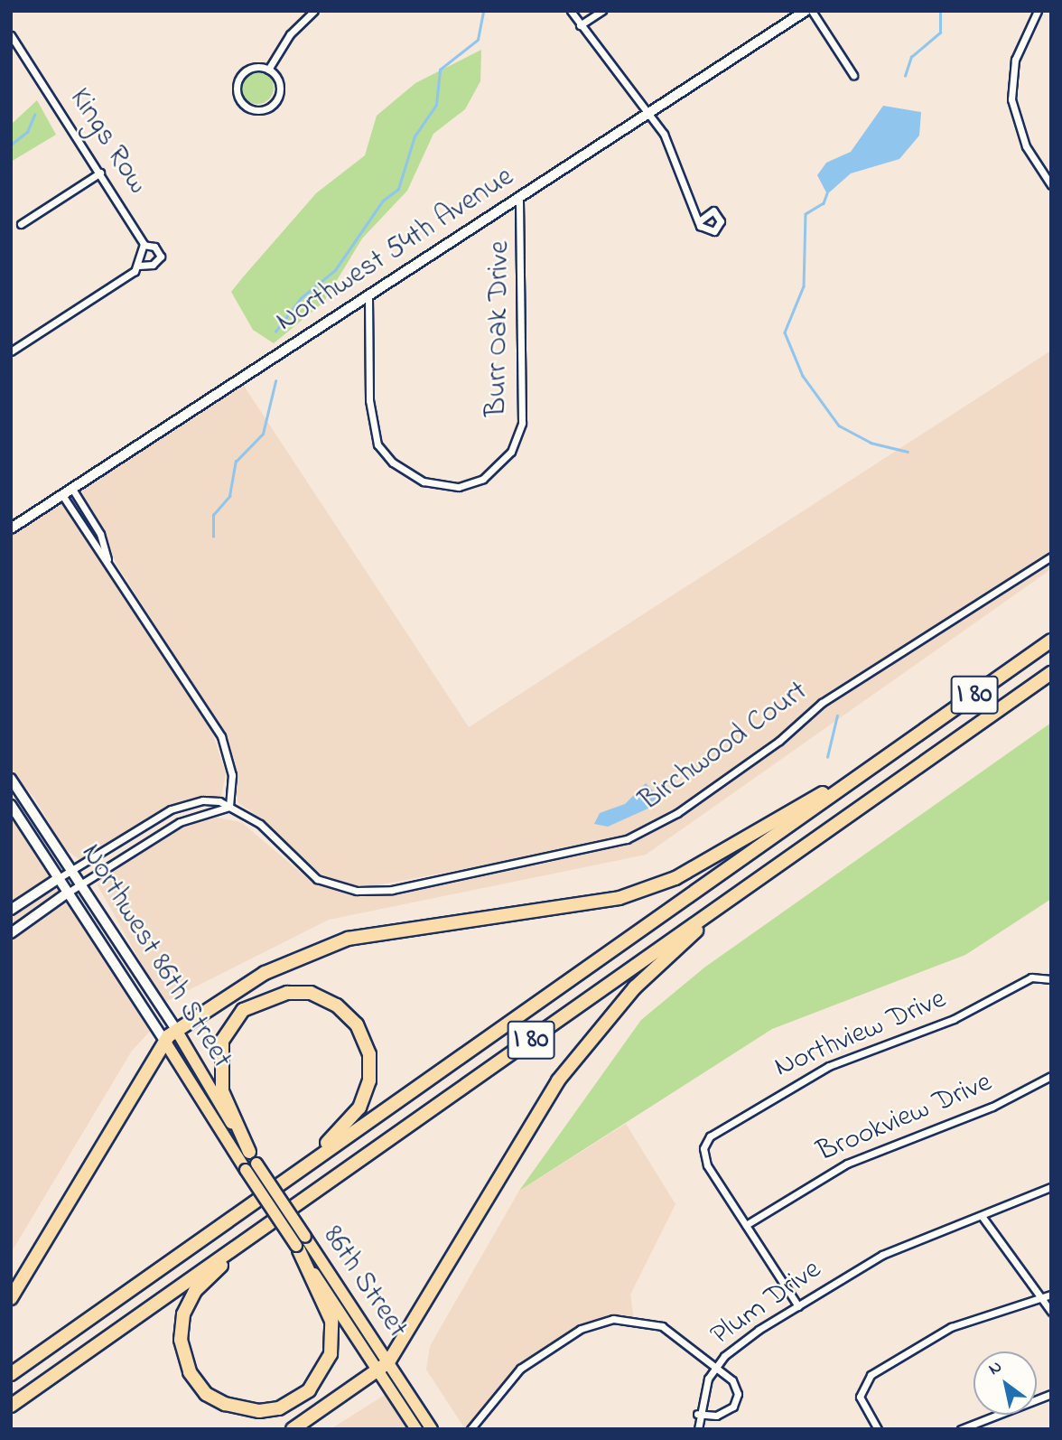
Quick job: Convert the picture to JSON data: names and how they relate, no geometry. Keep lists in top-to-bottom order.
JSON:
{
  "streets": {
    "highway": ["I 80"],
    "main road": ["Northwest 86th Street", "86th Street"],
    "street": [
      "Kings Row",
      "Northwest 54th Avenue",
      "Burr Oak Drive",
      "Birchwood Court",
      "Northview Drive",
      "Brookview Drive",
      "Plum Drive"
    ]
  },
  "crossings": [
    ["Northwest 54th Avenue", "Burr Oak Drive"],
    ["Birchwood Court", "Northwest 86th Street"],
    ["Northwest 86th Street", "86th Street"],
    ["Northview Drive", "Brookview Drive"]
  ],
  "north": "top left"
}
